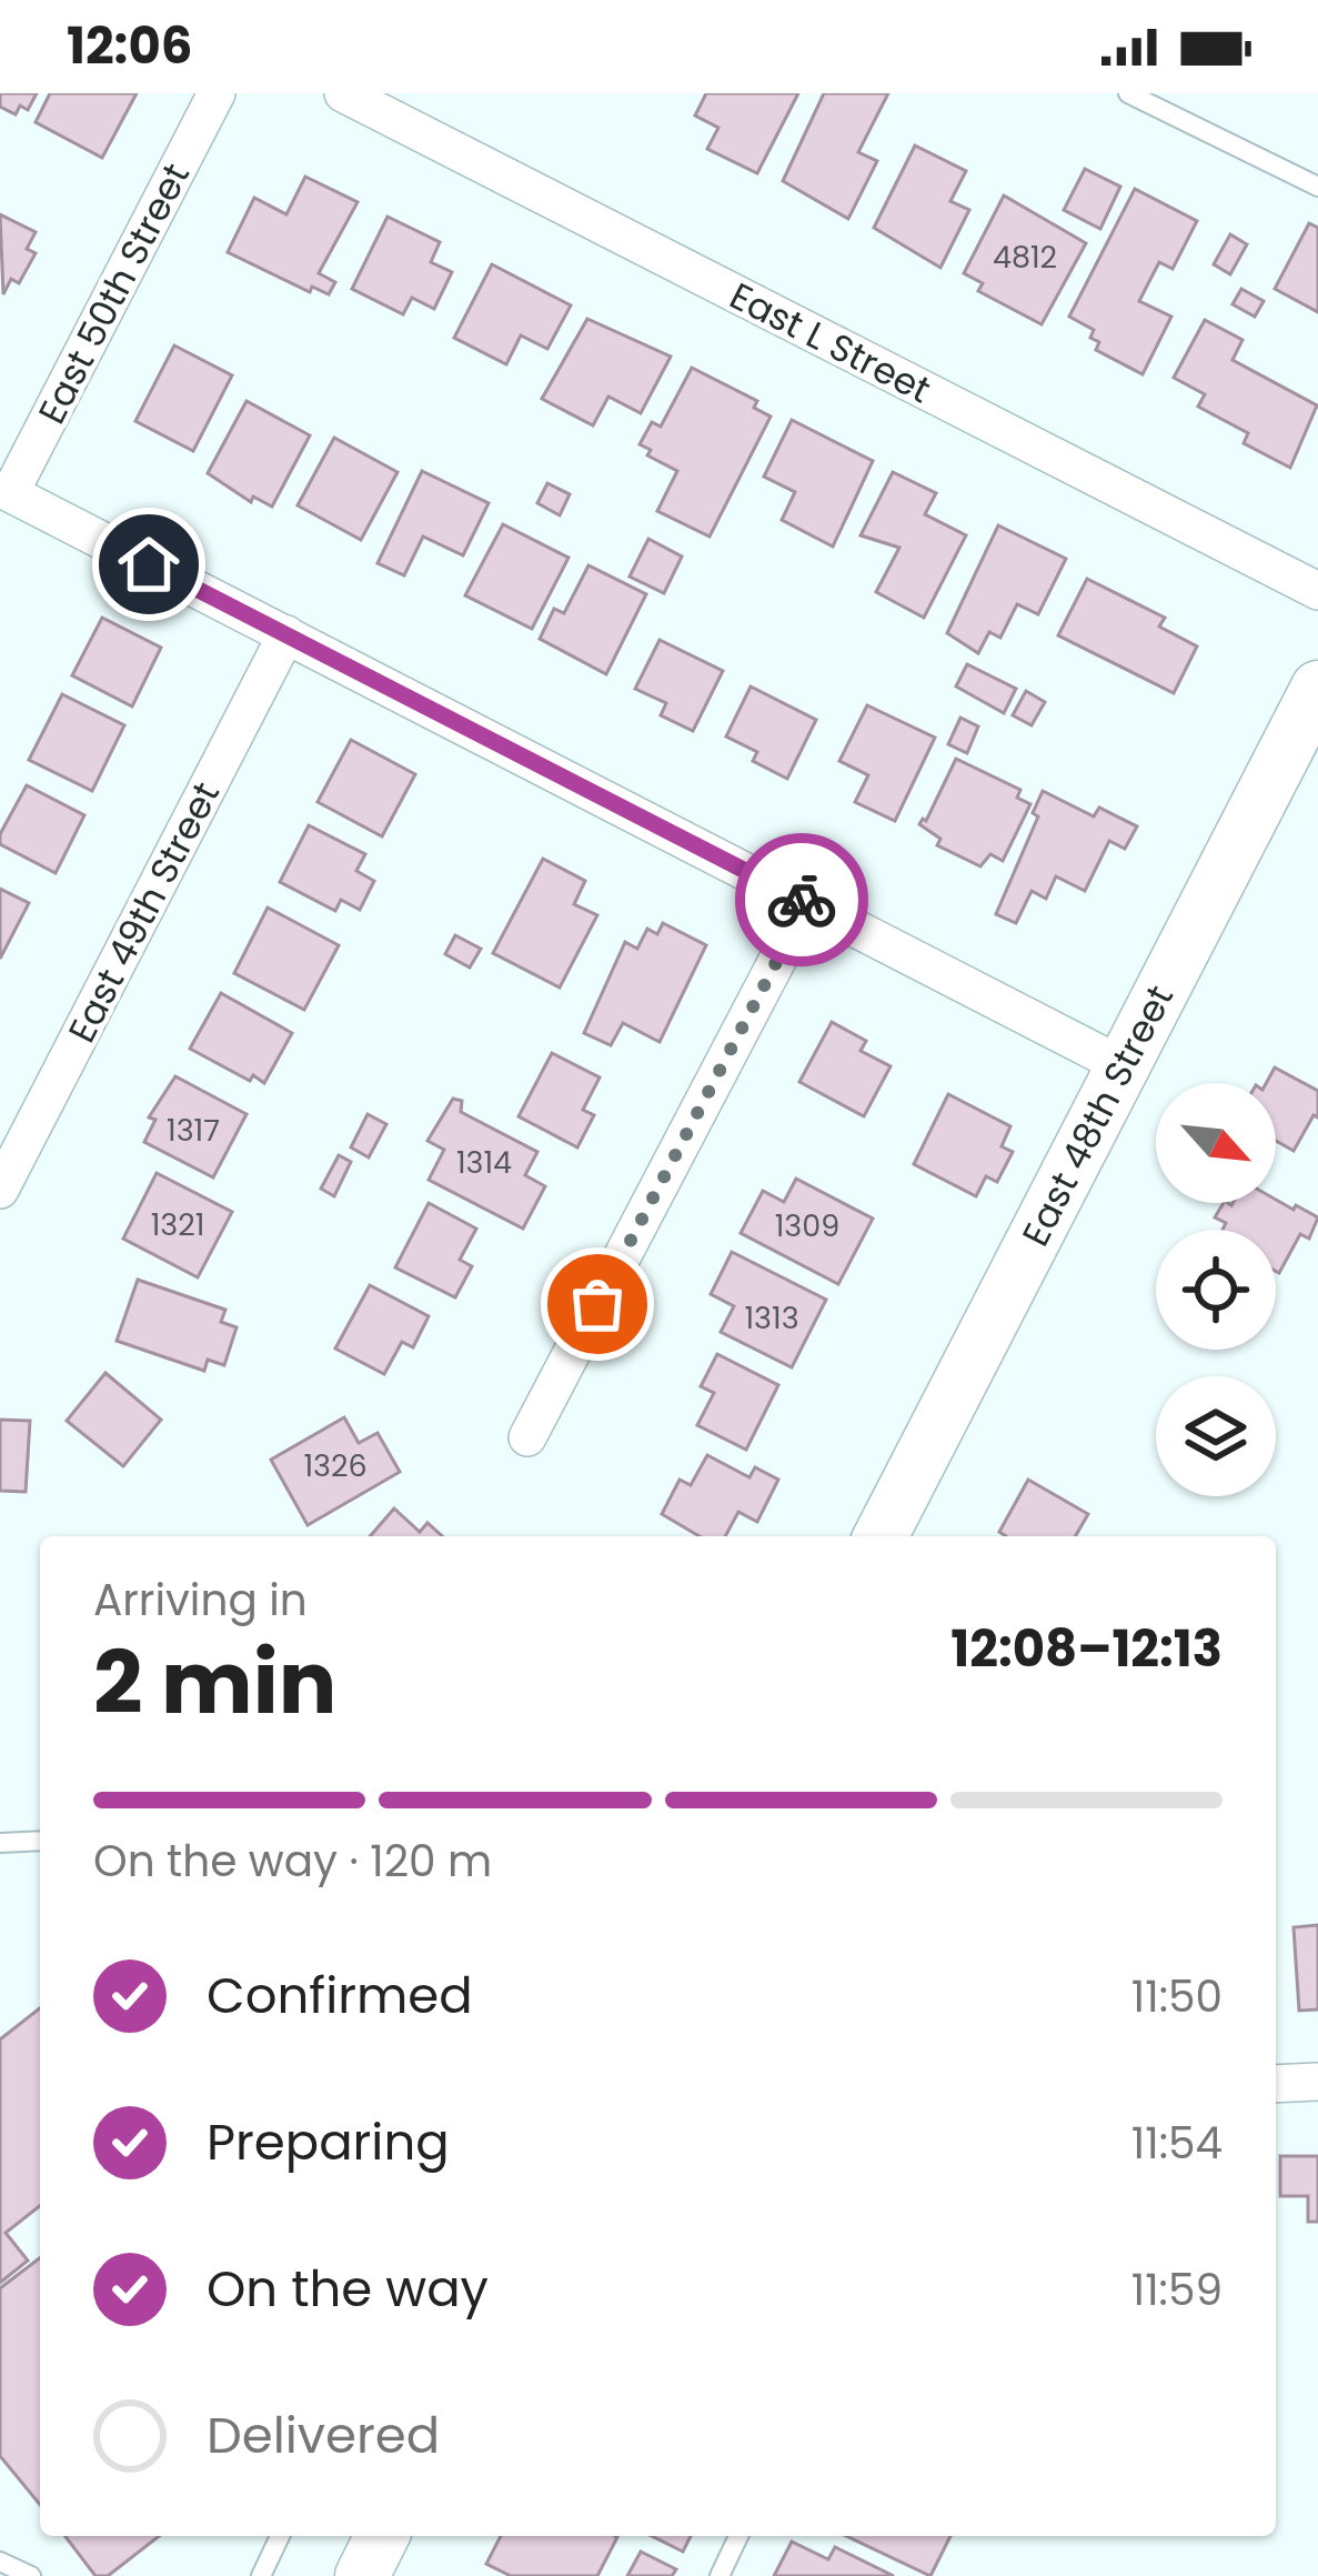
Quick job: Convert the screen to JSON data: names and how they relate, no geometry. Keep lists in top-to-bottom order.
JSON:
{
  "streets": {
    "street": [
      "East 50th Street",
      "East L Street",
      "East 49th Street",
      "East 48th Street"
    ]
  },
  "crossings": [
    ["East 50th Street", "East 49th Street"]
  ],
  "house_numbers": [
    "4812",
    "1317",
    "1314",
    "1321",
    "1309",
    "1313",
    "1326"
  ],
  "north": "bottom right",
  "page": {
    "status": "12:06",
    "heading": ["2 min", "Arriving in", "12:08–12:13"],
    "bar": "On the way · 120 m",
    "list": [
      ["Confirmed", "11:50"],
      ["Preparing", "11:54"],
      ["On the way", "11:59"],
      "Delivered"
    ]
  }
}
